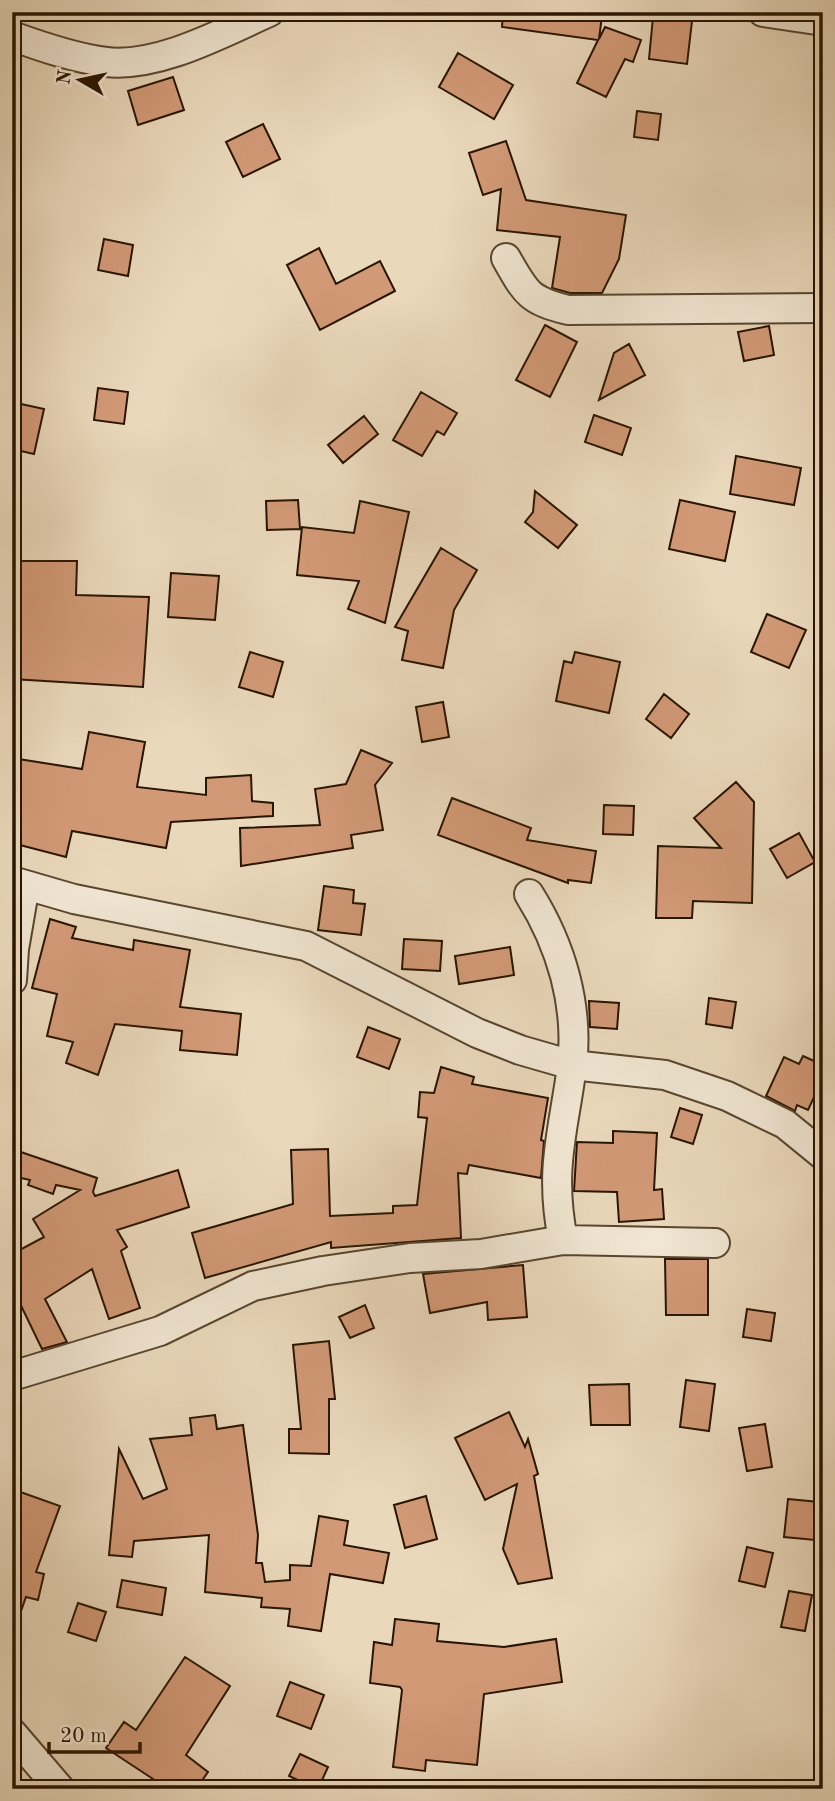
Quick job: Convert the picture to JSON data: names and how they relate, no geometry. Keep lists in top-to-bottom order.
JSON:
{
  "scale_bar": "20 m",
  "north": "left"
}
